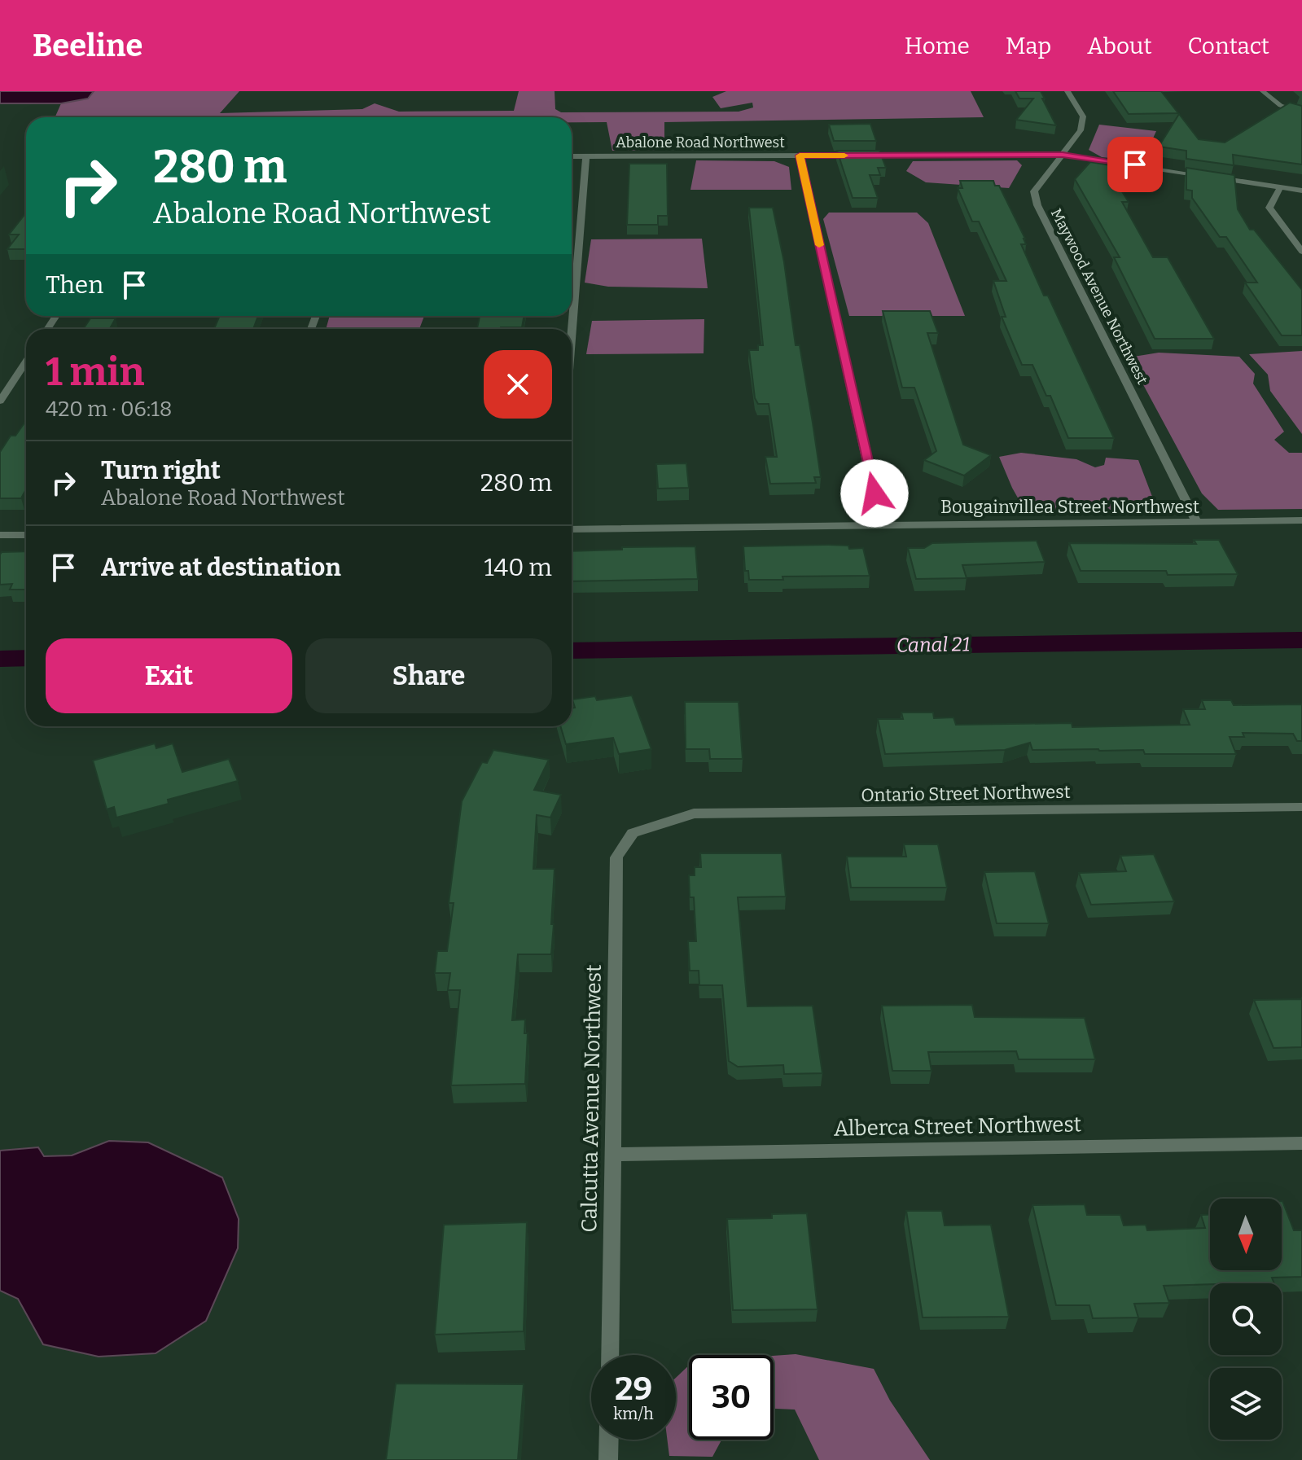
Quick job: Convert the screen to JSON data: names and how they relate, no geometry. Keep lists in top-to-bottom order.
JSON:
{
  "streets": {
    "street": [
      "Abalone Road Northwest",
      "Maywood Avenue Northwest",
      "Bougainvillea Street Northwest",
      "Ontario Street Northwest",
      "Calcutta Avenue Northwest",
      "Alberca Street Northwest"
    ]
  },
  "crossings": [
    ["Abalone Road Northwest", "Maywood Avenue Northwest"],
    ["Maywood Avenue Northwest", "Bougainvillea Street Northwest"],
    ["Ontario Street Northwest", "Calcutta Avenue Northwest"],
    ["Calcutta Avenue Northwest", "Alberca Street Northwest"]
  ],
  "water": ["Canal 21"],
  "north": "bottom",
  "page": {
    "header": "Beeline",
    "nav": [
      "Home",
      "Map",
      "About",
      "Contact"
    ],
    "turn": ["280 m", "Abalone Road Northwest"],
    "then": "Then",
    "heading": ["1 min", "420 m · 06:18"],
    "list": [
      {
        "name": "Turn right",
        "note": "Abalone Road Northwest",
        "value": "280 m"
      },
      {
        "name": "Arrive at destination",
        "value": "140 m"
      }
    ],
    "buttons": ["Exit", "Share"],
    "speed": "29 km/h",
    "limit": "30"
  }
}
